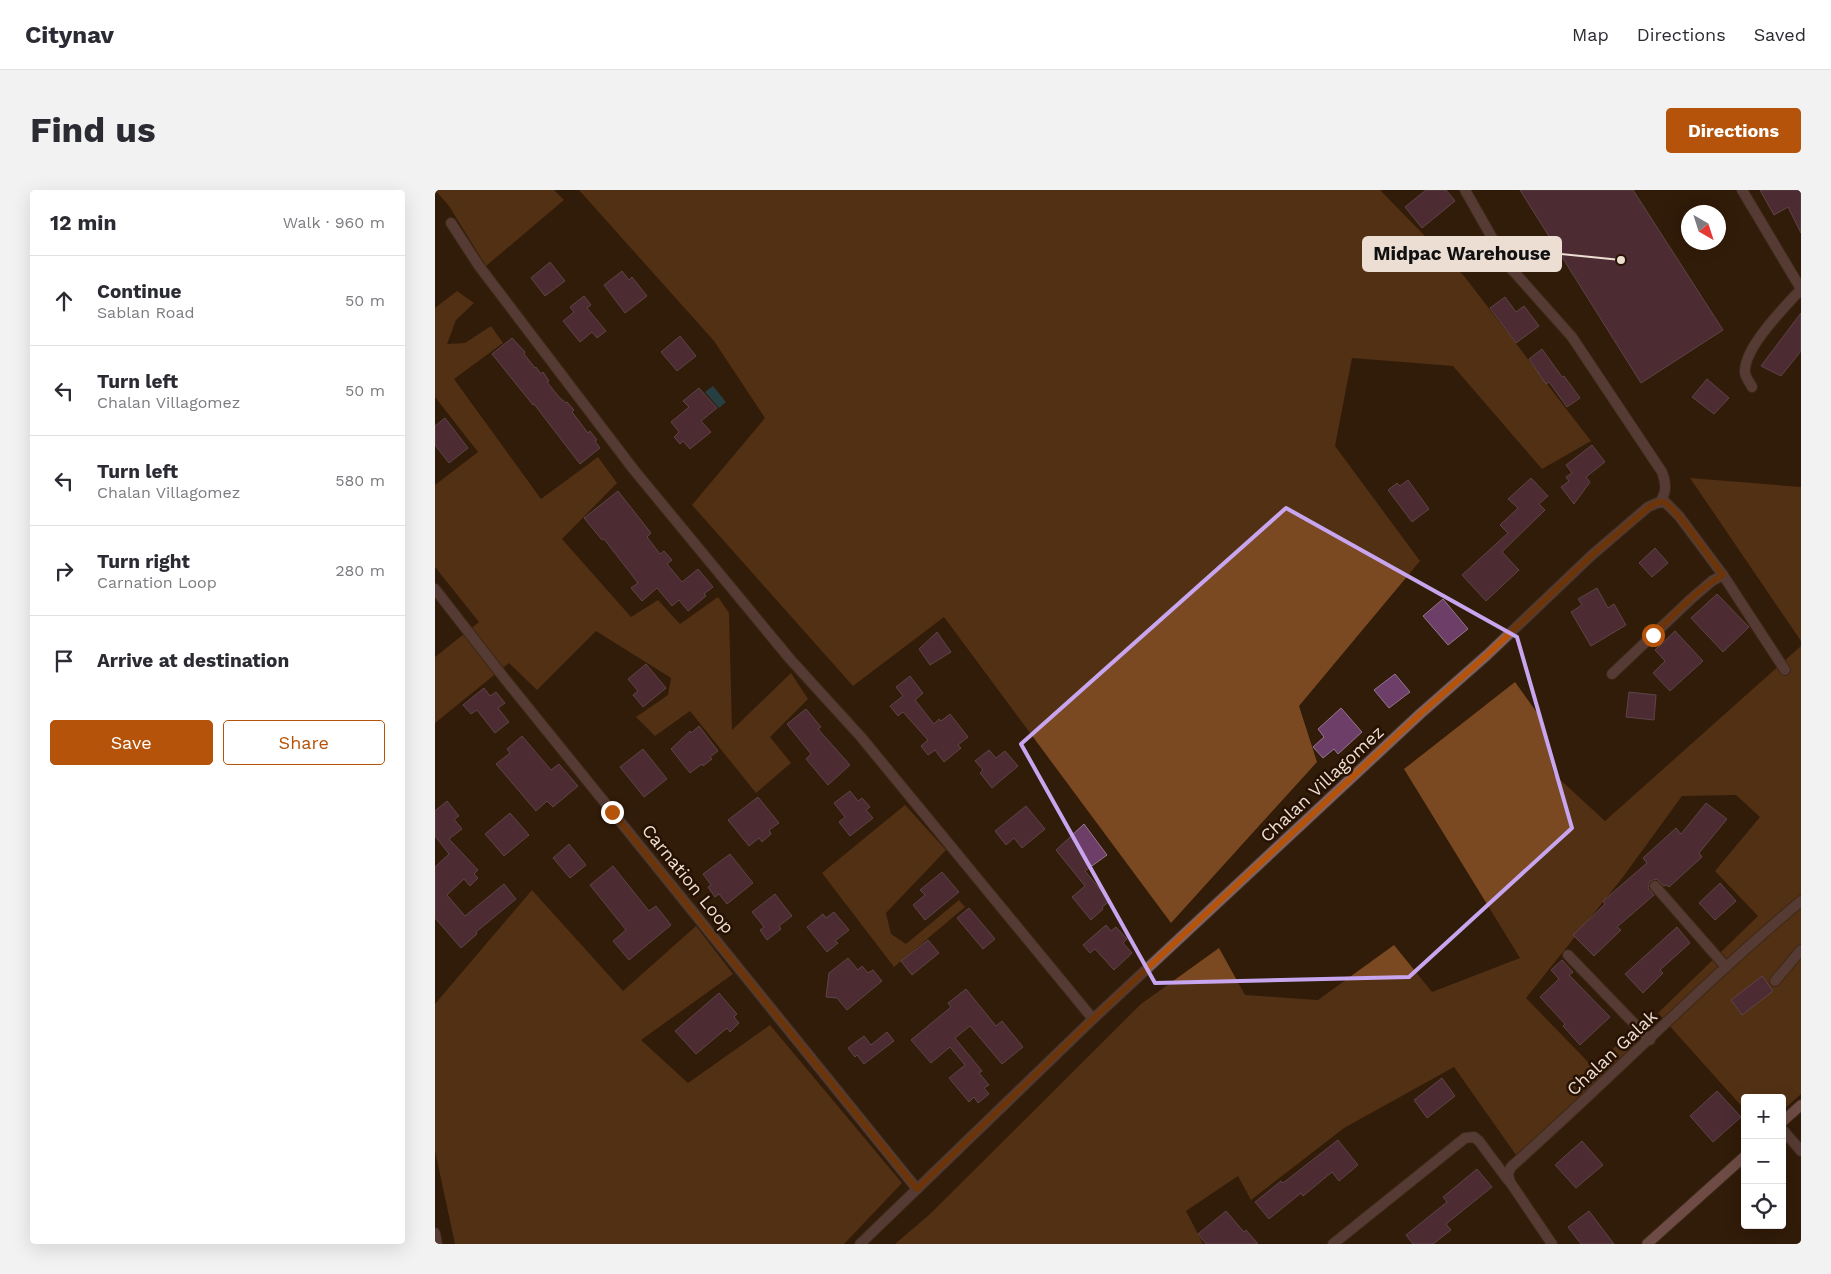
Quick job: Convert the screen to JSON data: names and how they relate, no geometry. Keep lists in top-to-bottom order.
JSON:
{
  "streets": {
    "street": ["Chalan Villagomez", "Carnation Loop", "Chalan Galak"]
  },
  "crossings": [
    ["Chalan Villagomez", "Carnation Loop"]
  ],
  "places": ["Midpac Warehouse"],
  "north": "bottom right",
  "page": {
    "header": "Citynav",
    "nav": ["Map", "Directions", "Saved"],
    "buttons": [
      "Directions",
      ["Save", "Share"]
    ],
    "title": "Find us",
    "heading": ["12 min", "Walk · 960 m"],
    "list": [
      ["Continue", "Sablan Road", "50 m"],
      ["Turn left", "Chalan Villagomez", "50 m"],
      ["Turn left", "Chalan Villagomez", "580 m"],
      ["Turn right", "Carnation Loop", "280 m"],
      "Arrive at destination"
    ],
    "map_buttons": ["+", "−"]
  }
}
